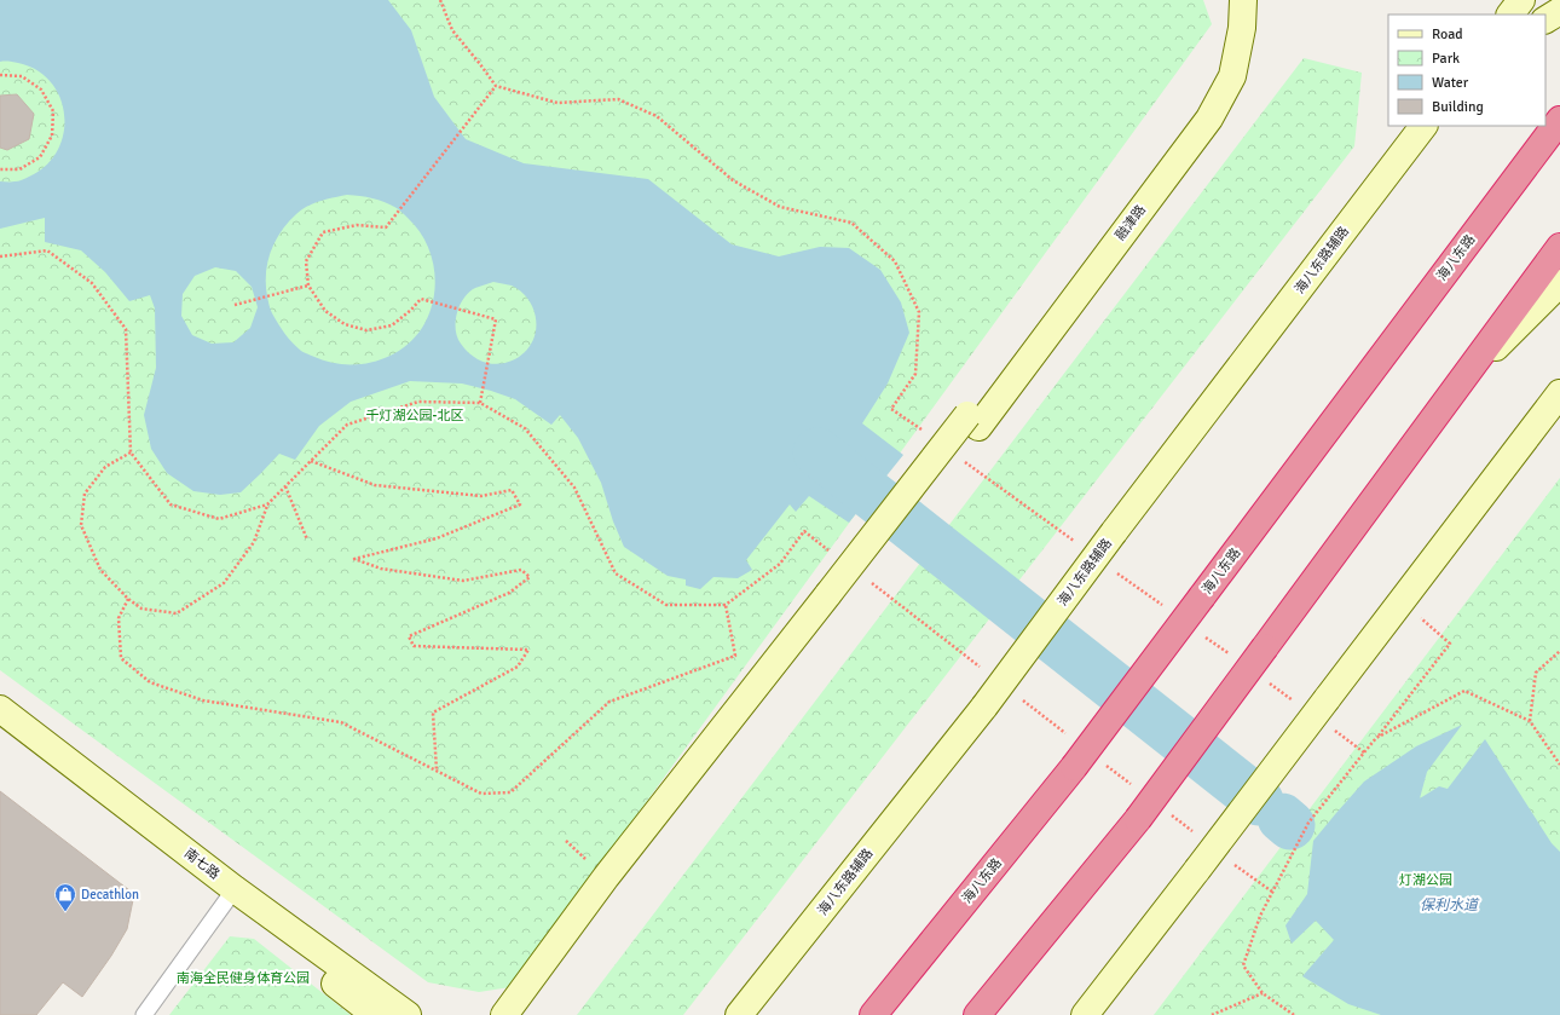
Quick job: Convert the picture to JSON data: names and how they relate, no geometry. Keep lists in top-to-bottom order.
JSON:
{
  "streets": {
    "highway": ["海八东路"],
    "street": ["融津路", "海八东路辅路", "南七路"]
  },
  "water": ["保利水道"],
  "parks": ["千灯湖公园-北区", "灯湖公园", "南海全民健身体育公园"],
  "places": {
    "shop": ["Decathlon"]
  },
  "legend": [
    "Road",
    "Park",
    "Water",
    "Building"
  ]
}
